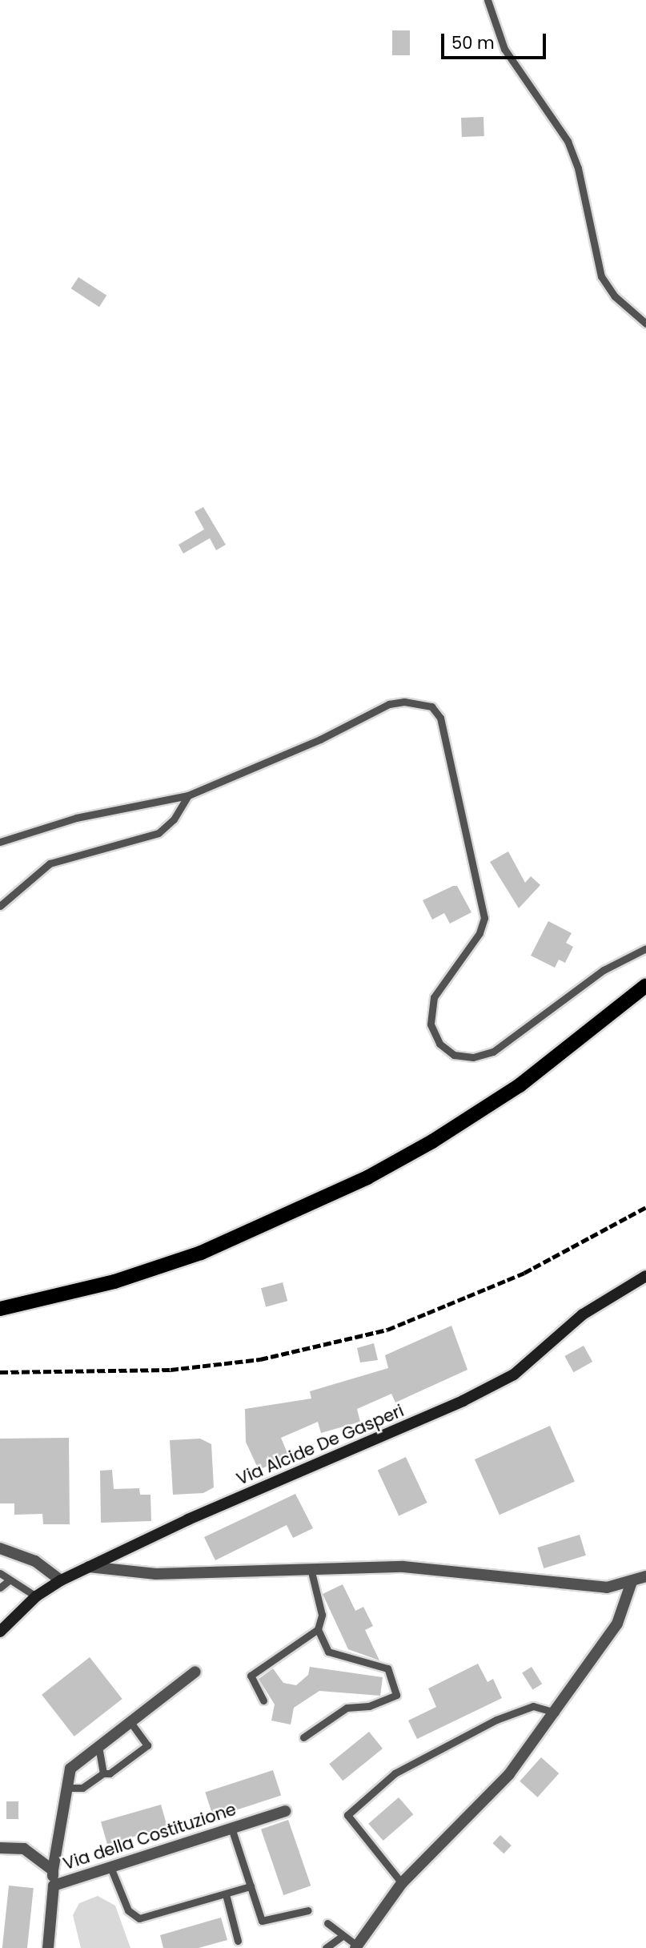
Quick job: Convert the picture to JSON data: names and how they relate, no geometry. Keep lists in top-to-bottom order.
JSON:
{
  "streets": {
    "main road": ["Via Alcide De Gasperi"],
    "street": ["Via della Costituzione"]
  },
  "scale_bar": "50 m"
}
